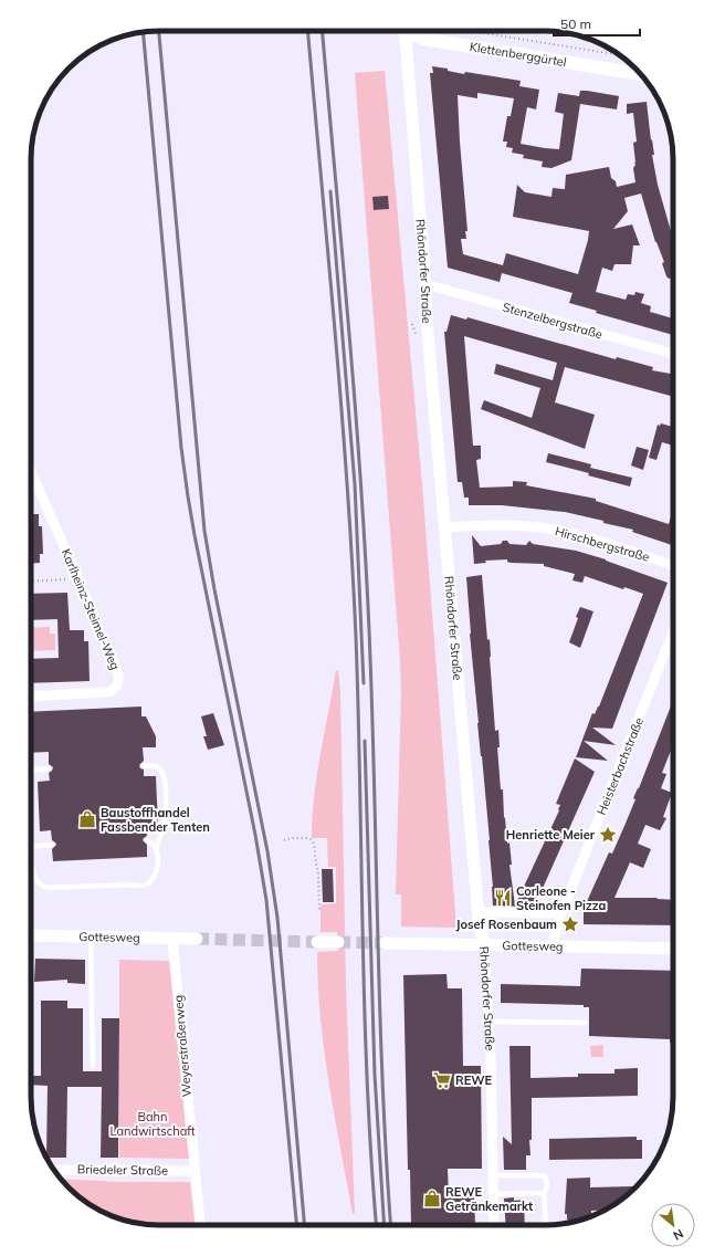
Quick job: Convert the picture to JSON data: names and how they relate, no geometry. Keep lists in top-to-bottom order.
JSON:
{
  "streets": {
    "main road": ["Klettenberggürtel"],
    "street": [
      "Rhöndorfer Straße",
      "Stenzelbergstraße",
      "Hirschbergstraße",
      "Karlheinz-Steimel-Weg",
      "Heisterbachstraße",
      "Gottesweg",
      "Weyerstraßerweg",
      "Briedeler Straße"
    ]
  },
  "crossings": [
    ["Rhöndorfer Straße", "Stenzelbergstraße"],
    ["Rhöndorfer Straße", "Hirschbergstraße"],
    ["Rhöndorfer Straße", "Gottesweg"],
    ["Heisterbachstraße", "Gottesweg"],
    ["Gottesweg", "Weyerstraßerweg"],
    ["Weyerstraßerweg", "Briedeler Straße"]
  ],
  "parks": ["Bahn Landwirtschaft"],
  "places": {
    "shop": ["Baustoffhandel Fassbender Tenten", "REWE Getränkemarkt"],
    "place": ["Henriette Meier", "Josef Rosenbaum"],
    "restaurant": ["Corleone - Steinofen Pizza"],
    "supermarket": ["REWE"]
  },
  "scale_bar": "50 m",
  "north": "bottom right"
}
